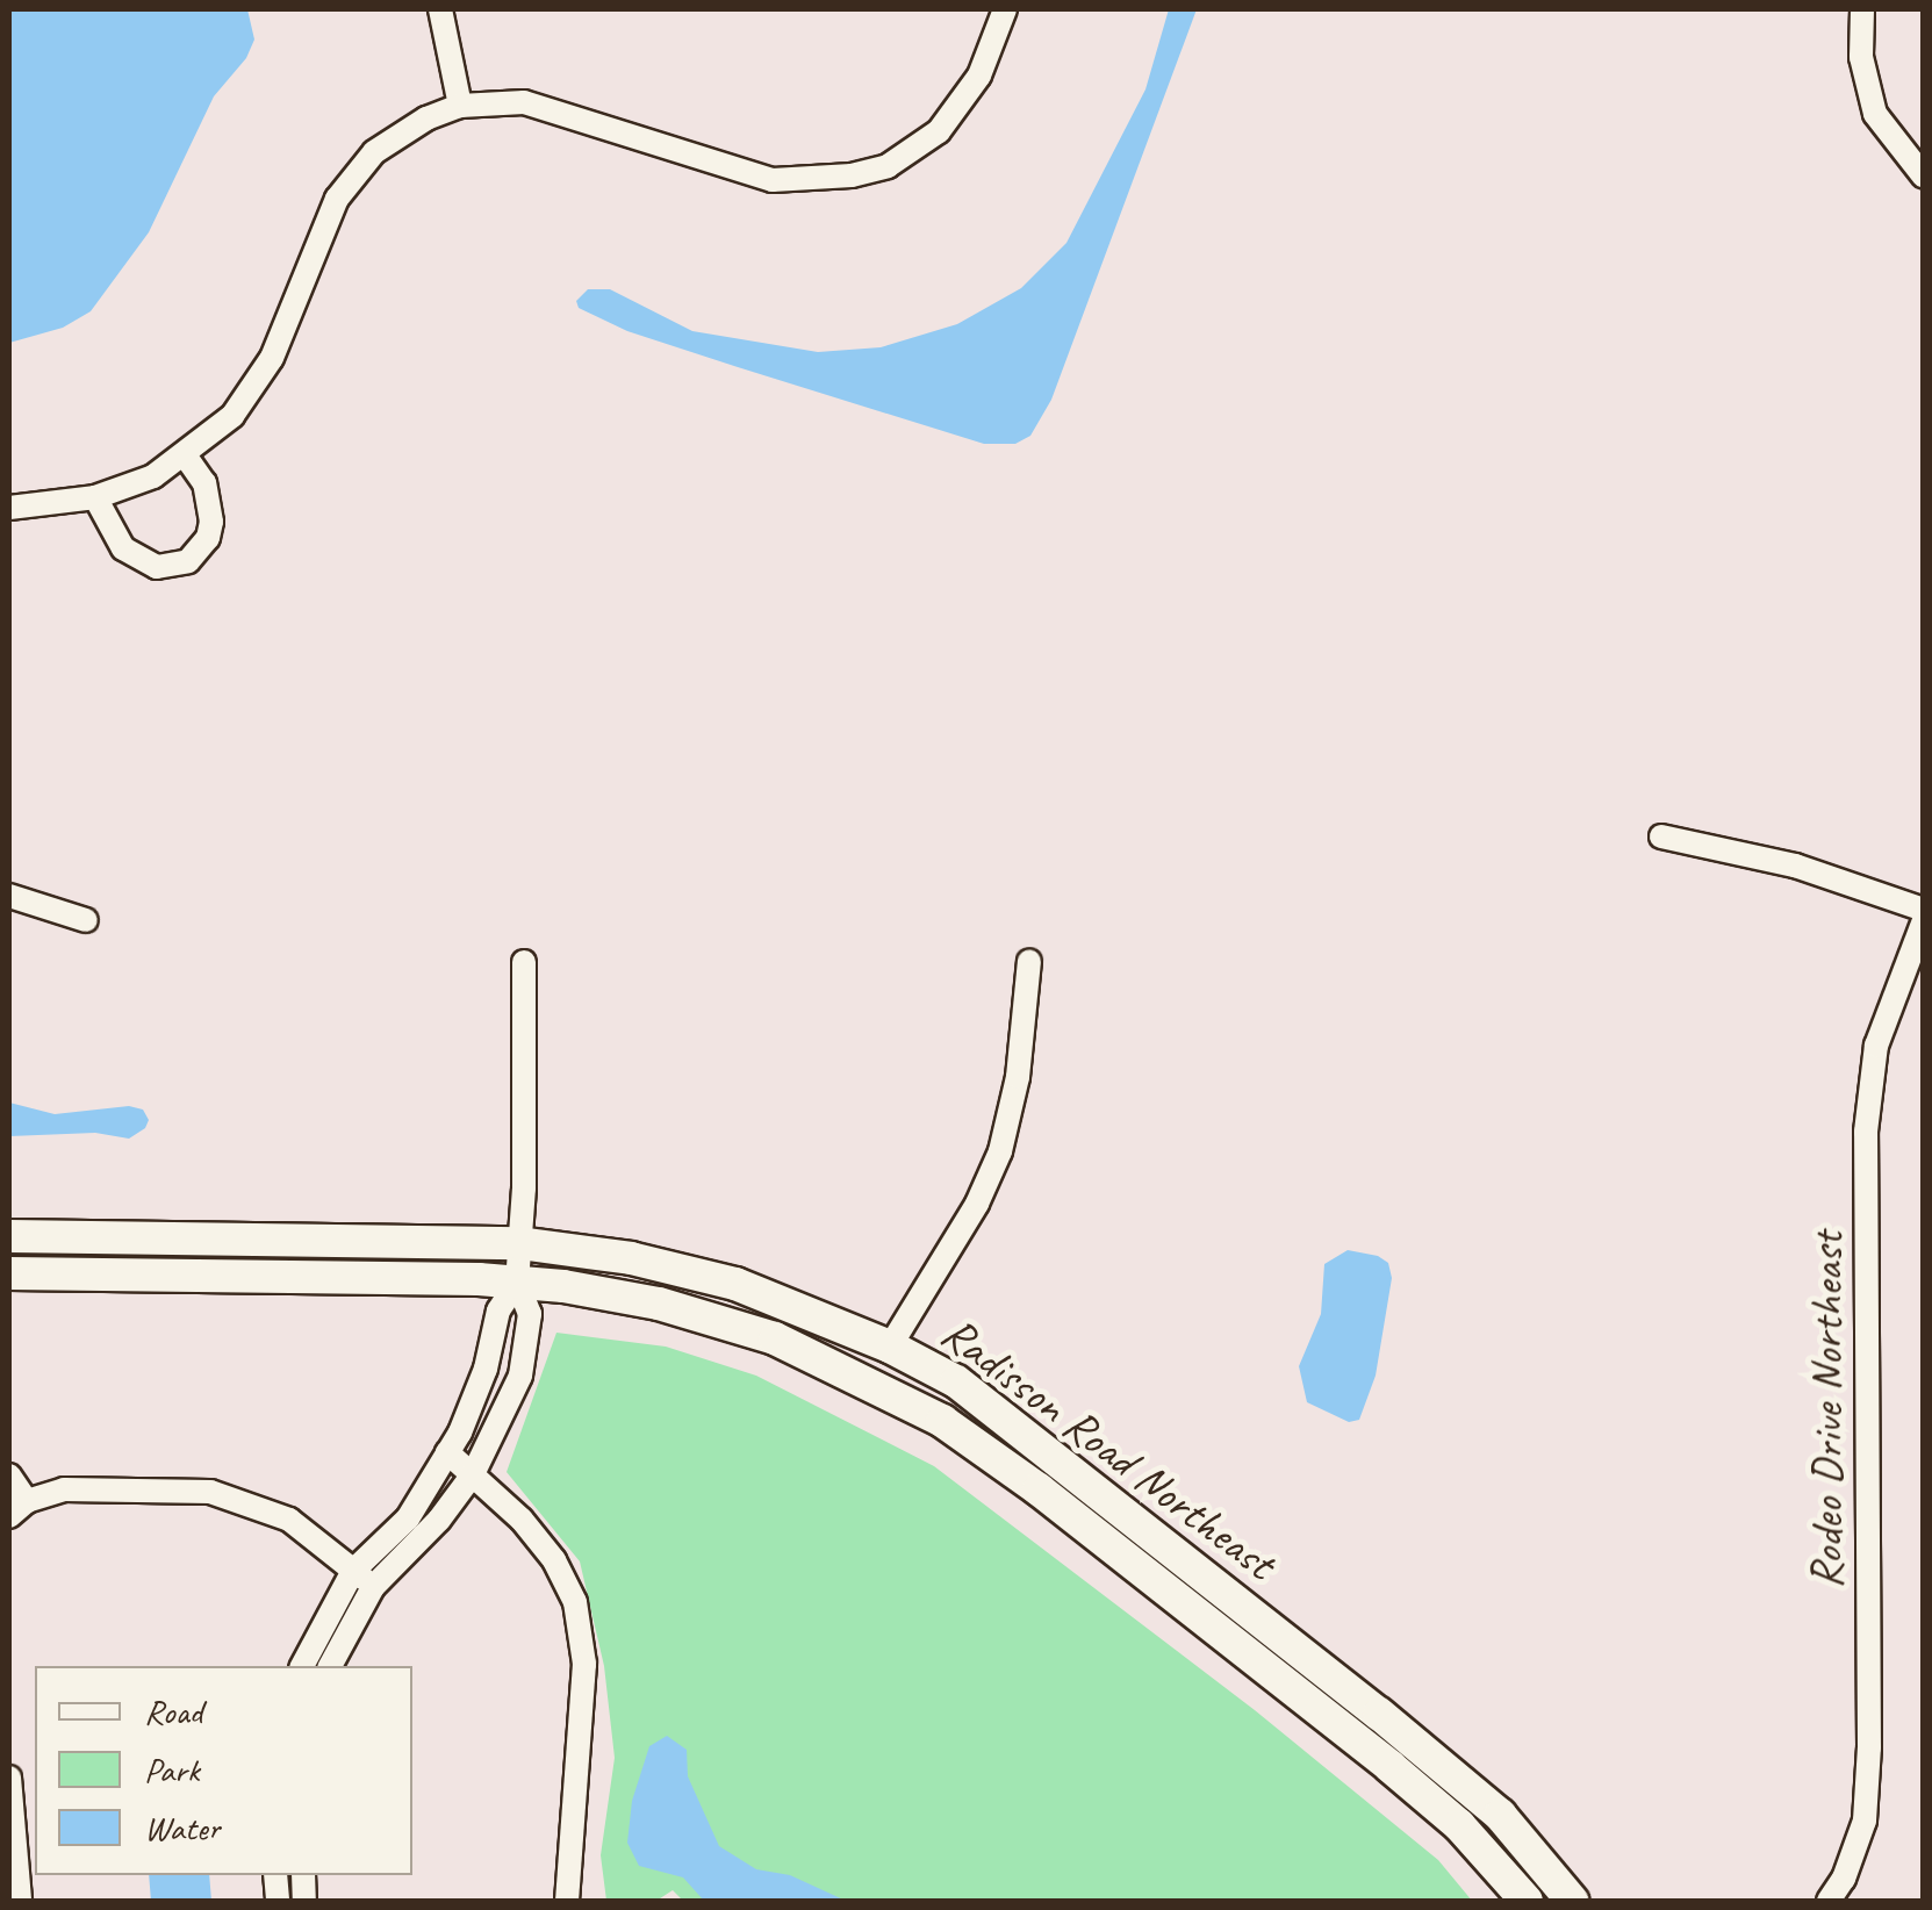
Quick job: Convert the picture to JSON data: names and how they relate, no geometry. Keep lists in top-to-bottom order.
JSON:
{
  "streets": {
    "main road": ["Radisson Road Northeast"],
    "street": ["Rodeo Drive Northeast"]
  },
  "legend": ["Road", "Park", "Water"]
}
